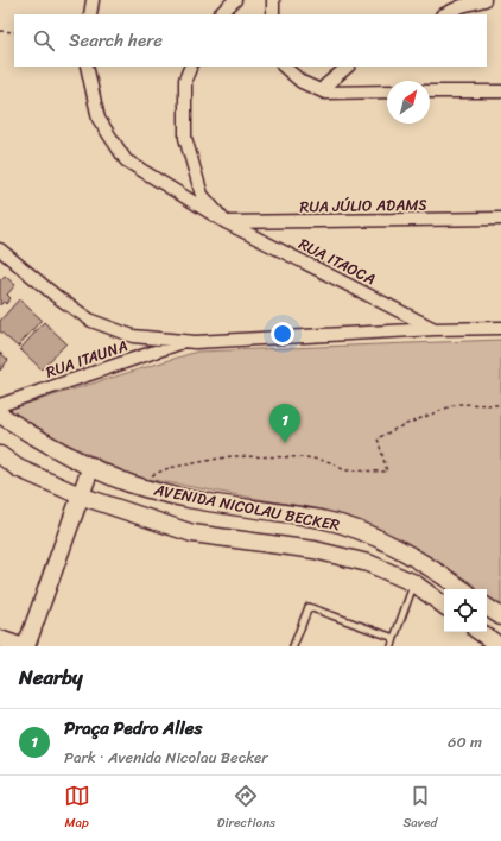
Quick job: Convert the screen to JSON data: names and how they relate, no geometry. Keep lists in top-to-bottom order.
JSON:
{
  "streets": {
    "main road": ["AVENIDA NICOLAU BECKER"],
    "street": ["RUA JÚLIO ADAMS", "RUA ITAOCA", "RUA ITAUNA"]
  },
  "crossings": [
    ["RUA JÚLIO ADAMS", "RUA ITAOCA"]
  ],
  "north": "top right",
  "page": {
    "search": "Search here",
    "pins": "1",
    "heading": "Nearby",
    "list": [
      {
        "mark": "1",
        "name": "Praça Pedro Alles",
        "note": "Park · Avenida Nicolau Becker",
        "value": "60 m"
      }
    ],
    "nav": ["Map", "Directions", "Saved"]
  }
}
